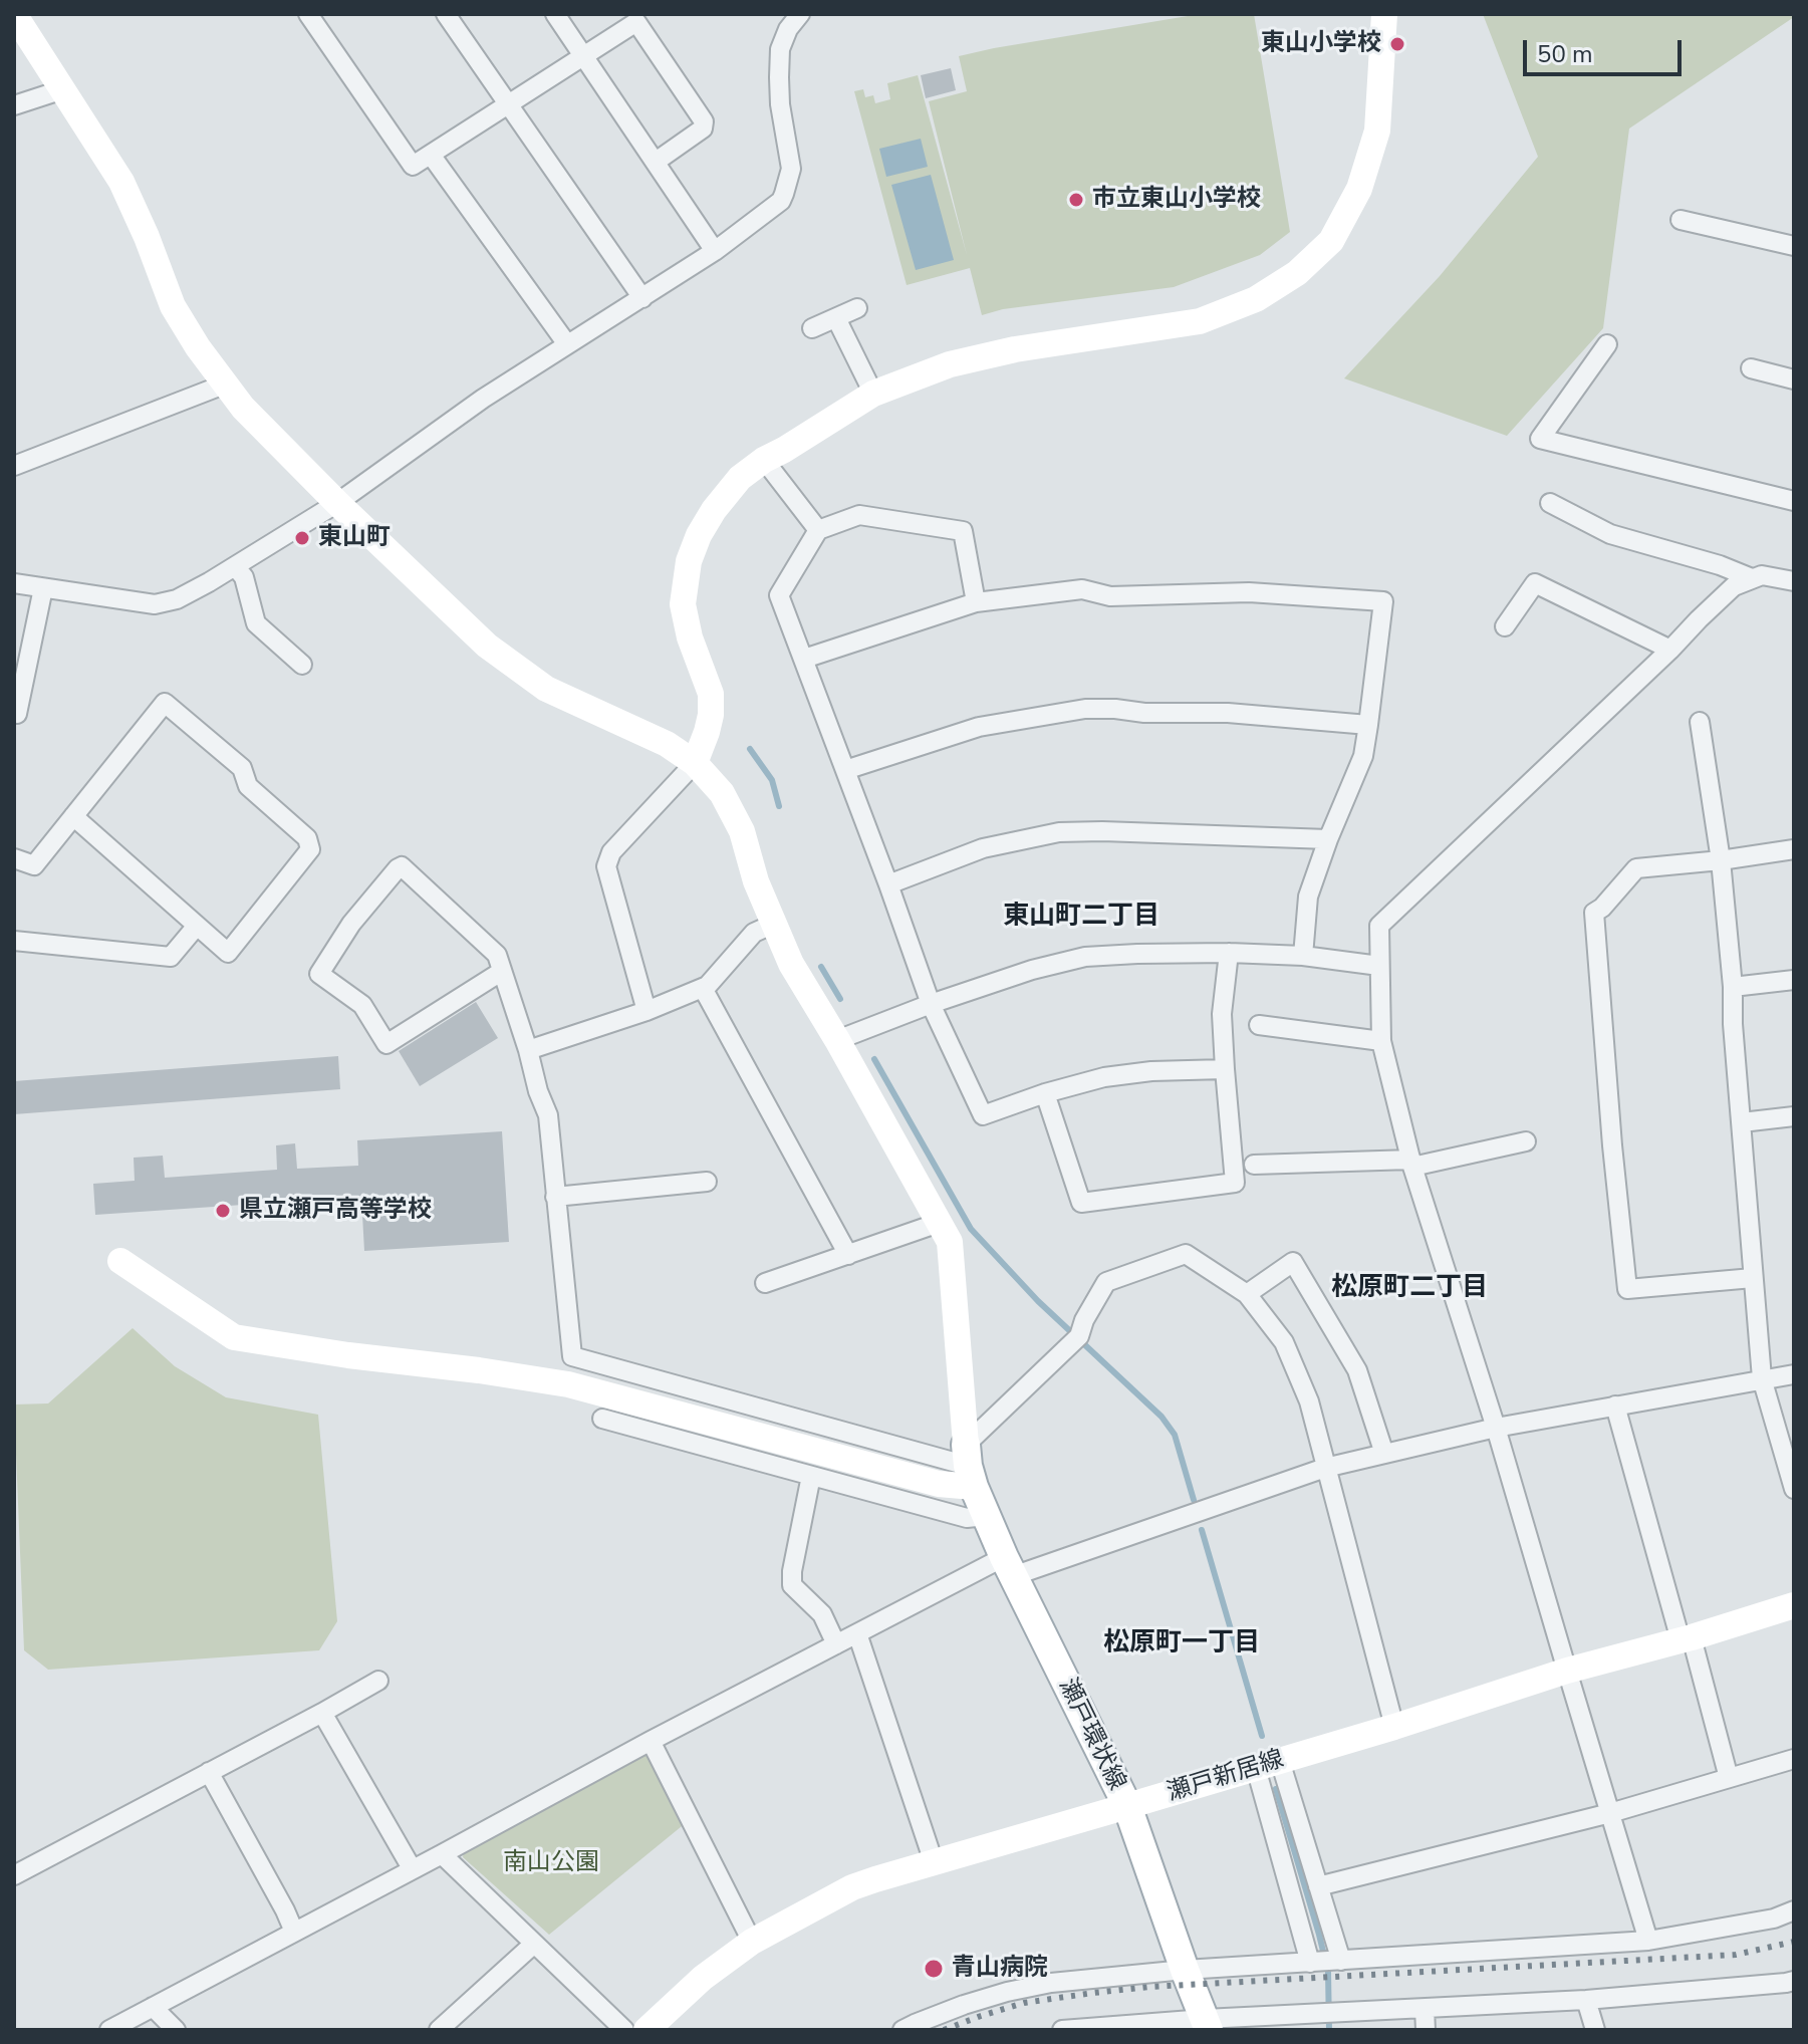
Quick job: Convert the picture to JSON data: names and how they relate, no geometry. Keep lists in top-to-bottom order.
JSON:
{
  "streets": {
    "main road": ["瀬戸環状線"],
    "street": ["瀬戸新居線"]
  },
  "crossings": [
    ["瀬戸環状線", "瀬戸新居線"]
  ],
  "districts": ["東山町二丁目", "松原町二丁目", "松原町一丁目"],
  "parks": ["南山公園"],
  "places": [
    "東山小学校",
    "市立東山小学校",
    "東山町",
    "県立瀬戸高等学校",
    "青山病院"
  ],
  "scale_bar": "50 m"
}
